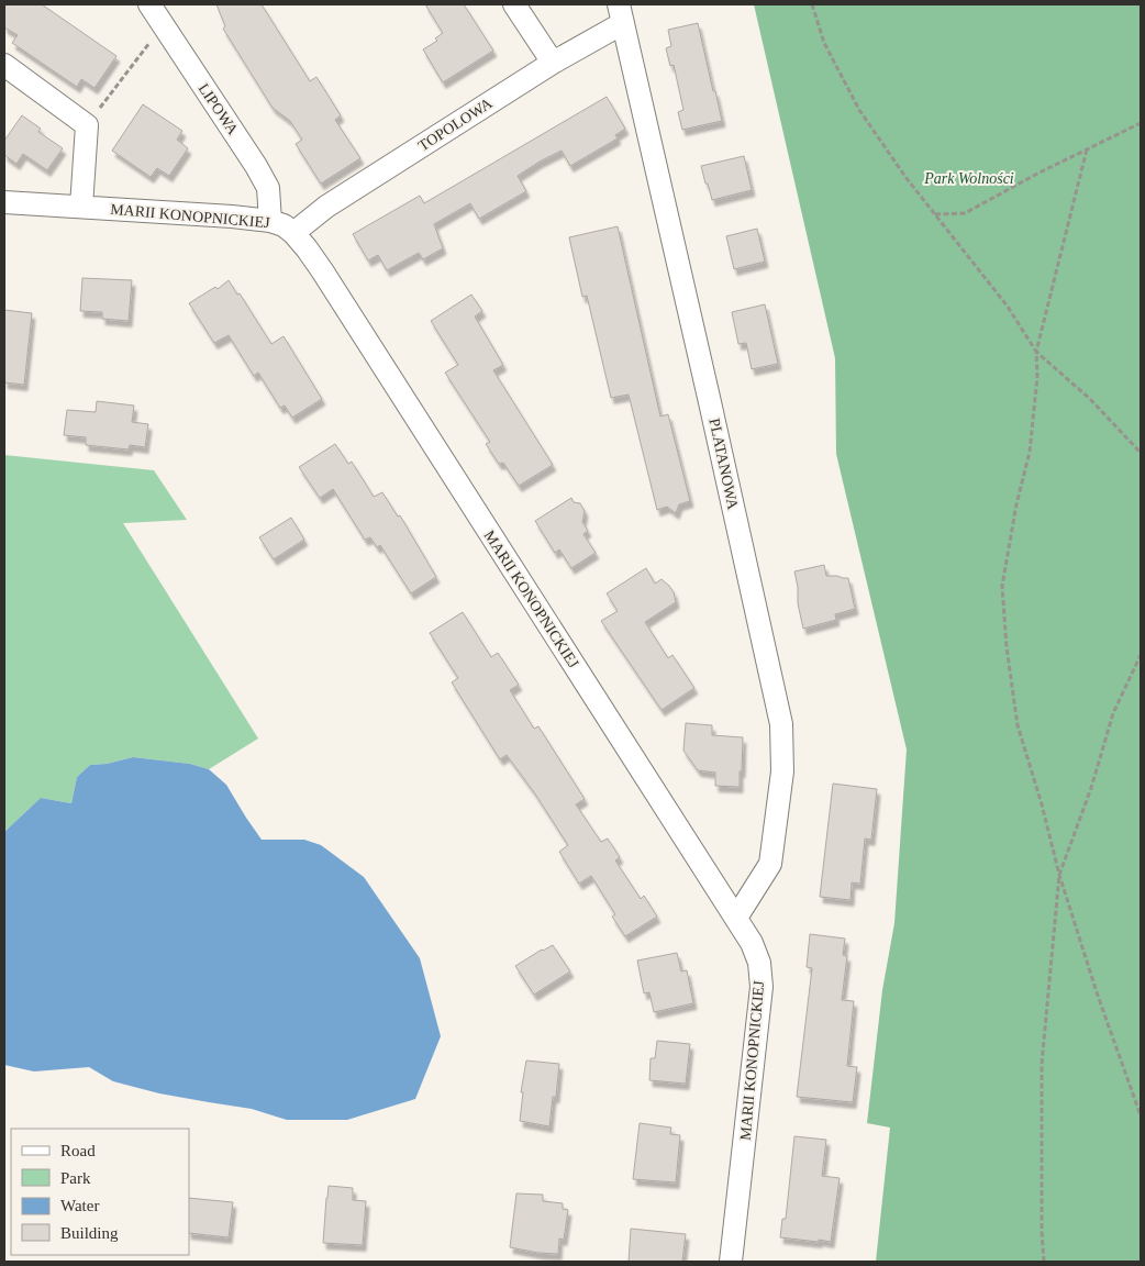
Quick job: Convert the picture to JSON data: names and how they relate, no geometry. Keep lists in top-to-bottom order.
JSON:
{
  "streets": {
    "street": [
      "LIPOWA",
      "TOPOLOWA",
      "MARII KONOPNICKIEJ",
      "PLATANOWA"
    ]
  },
  "crossings": [
    ["LIPOWA", "MARII KONOPNICKIEJ"],
    ["TOPOLOWA", "MARII KONOPNICKIEJ"],
    ["TOPOLOWA", "PLATANOWA"],
    ["MARII KONOPNICKIEJ", "PLATANOWA"]
  ],
  "parks": ["Park Wolności"],
  "legend": [
    "Road",
    "Park",
    "Water",
    "Building"
  ]
}
